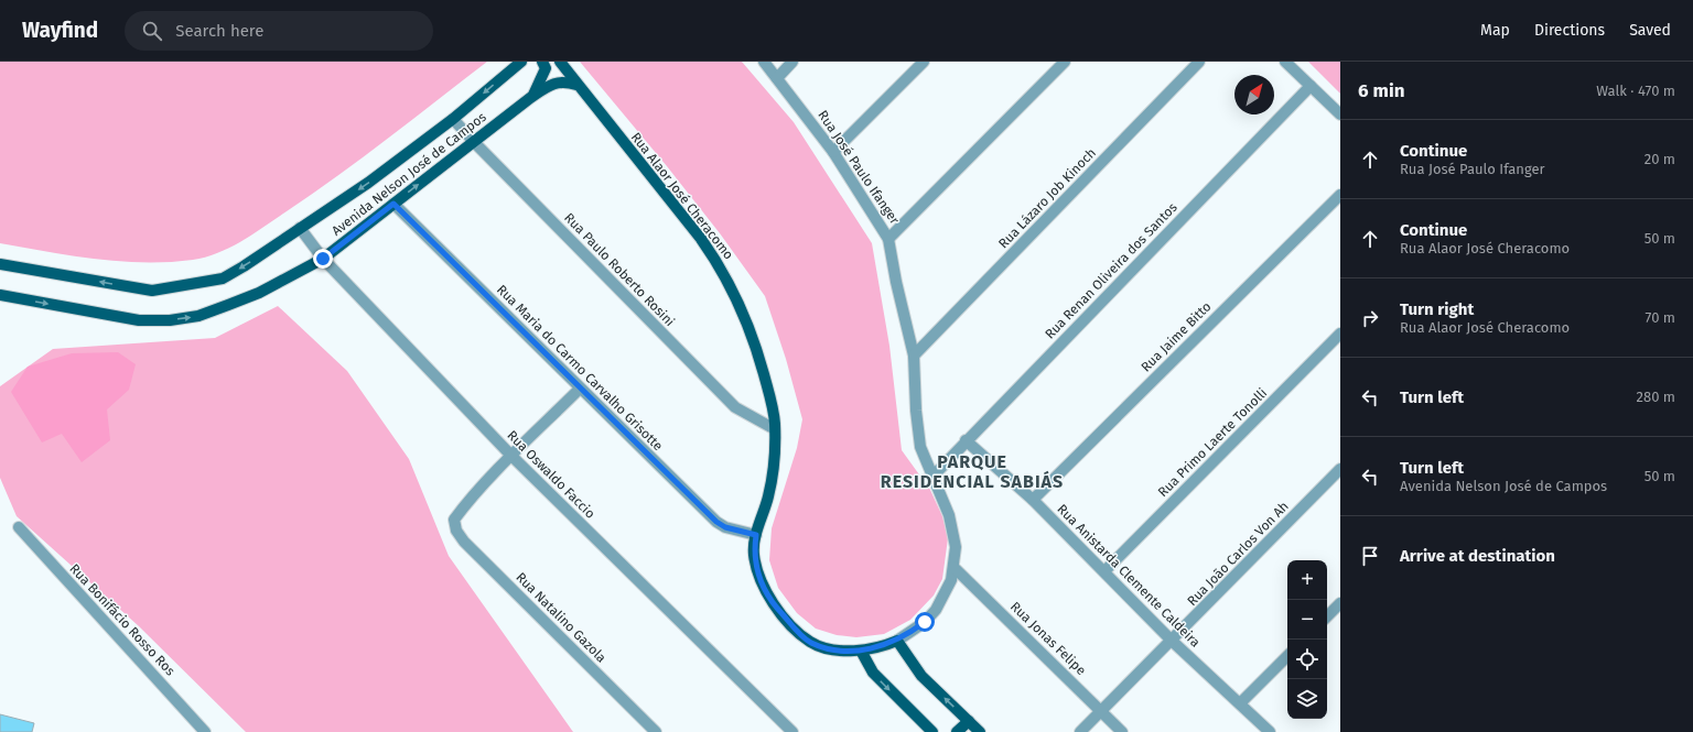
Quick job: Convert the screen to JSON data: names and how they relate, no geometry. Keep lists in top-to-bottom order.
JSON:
{
  "streets": {
    "main road": ["Avenida Nelson José de Campos", "Rua Alaor José Cheracomo"],
    "street": [
      "Rua José Paulo Ifanger",
      "Rua Lázaro Job Kinoch",
      "Rua Paulo Roberto Rosini",
      "Rua Renan Oliveira dos Santos",
      "Rua Jaime Bitto",
      "Rua Maria do Carmo Carvalho Grisotte",
      "Rua Primo Laerte Tonolli",
      "Rua Oswaldo Faccio",
      "Rua João Carlos Von Ah",
      "Rua Anistarda Clemente Caldeira",
      "Rua Natalino Gazola",
      "Rua Bonifácio Rosso Ros",
      "Rua Jonas Felipe"
    ]
  },
  "crossings": [
    ["Rua José Paulo Ifanger", "Rua Alaor José Cheracomo"],
    ["Rua José Paulo Ifanger", "Rua Lázaro Job Kinoch"],
    ["Rua José Paulo Ifanger", "Rua Renan Oliveira dos Santos"],
    ["Rua José Paulo Ifanger", "Rua Jonas Felipe"],
    ["Avenida Nelson José de Campos", "Rua Alaor José Cheracomo"],
    ["Avenida Nelson José de Campos", "Rua Paulo Roberto Rosini"],
    ["Avenida Nelson José de Campos", "Rua Maria do Carmo Carvalho Grisotte"],
    ["Avenida Nelson José de Campos", "Rua Oswaldo Faccio"],
    ["Rua Alaor José Cheracomo", "Rua Paulo Roberto Rosini"],
    ["Rua Alaor José Cheracomo", "Rua Maria do Carmo Carvalho Grisotte"],
    ["Rua Renan Oliveira dos Santos", "Rua Anistarda Clemente Caldeira"],
    ["Rua Jaime Bitto", "Rua Anistarda Clemente Caldeira"],
    ["Rua Primo Laerte Tonolli", "Rua Anistarda Clemente Caldeira"],
    ["Rua Oswaldo Faccio", "Rua Natalino Gazola"],
    ["Rua João Carlos Von Ah", "Rua Anistarda Clemente Caldeira"],
    ["Rua João Carlos Von Ah", "Rua Jonas Felipe"]
  ],
  "districts": ["PARQUE RESIDENCIAL SABIÁS"],
  "north": "top right",
  "page": {
    "header": "Wayfind",
    "search": "Search here",
    "nav": ["Map", "Directions", "Saved"],
    "heading": ["6 min", "Walk · 470 m"],
    "list": [
      ["Continue", "Rua José Paulo Ifanger", "20 m"],
      ["Continue", "Rua Alaor José Cheracomo", "50 m"],
      ["Turn right", "Rua Alaor José Cheracomo", "70 m"],
      ["Turn left", "280 m"],
      ["Turn left", "Avenida Nelson José de Campos", "50 m"],
      "Arrive at destination"
    ],
    "map_buttons": ["+", "−"]
  }
}
